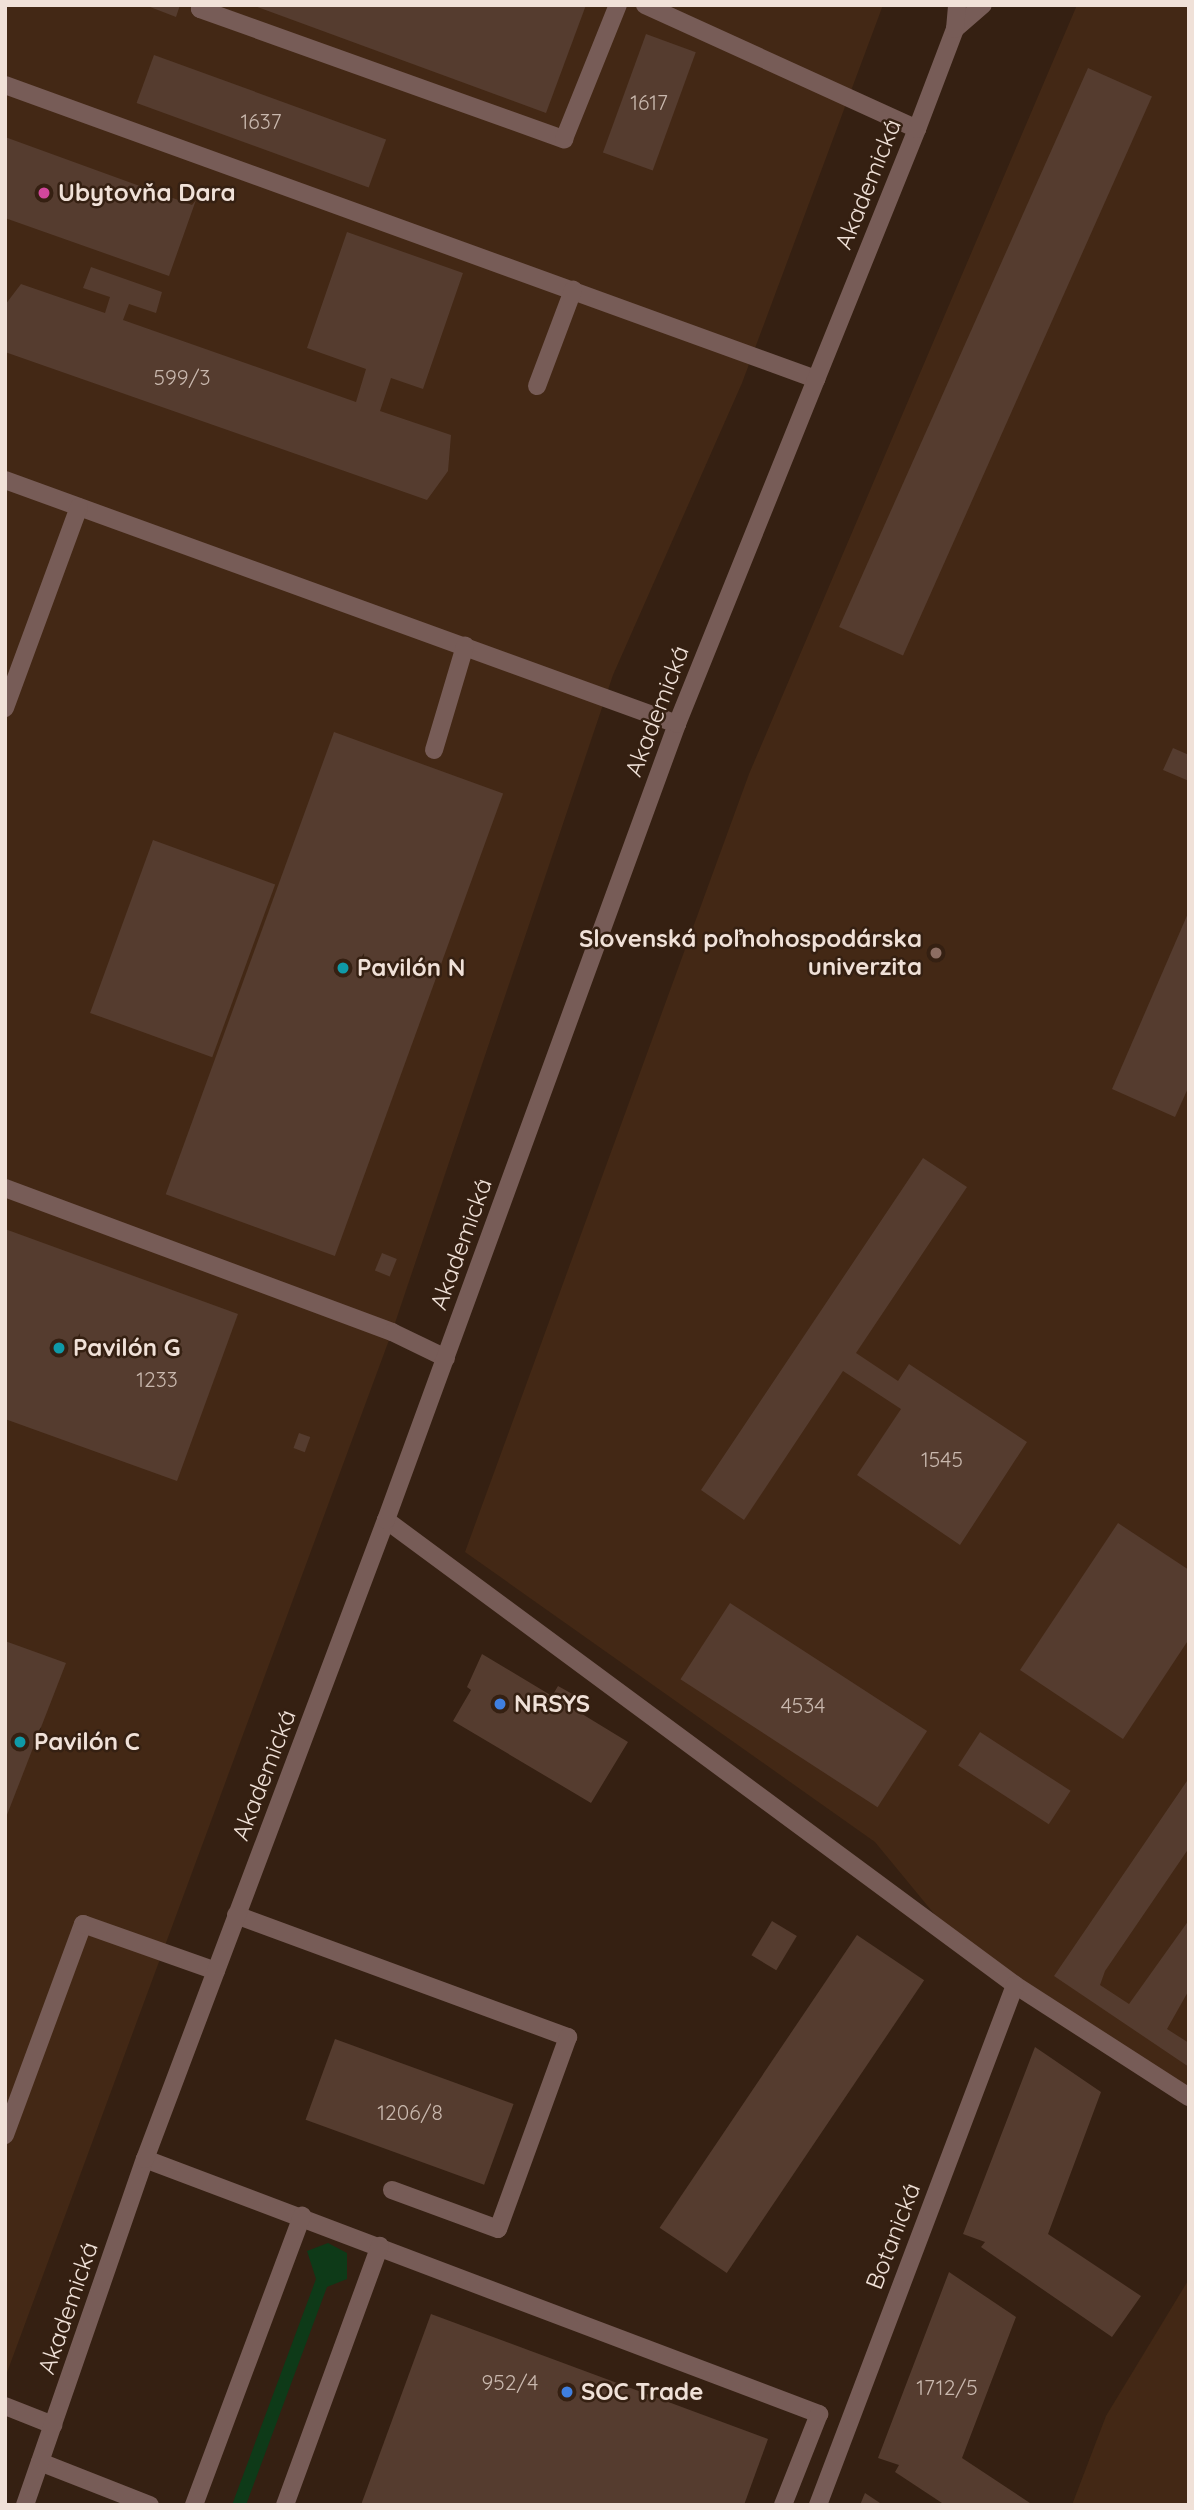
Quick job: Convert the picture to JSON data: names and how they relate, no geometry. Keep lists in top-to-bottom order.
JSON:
{
  "streets": {
    "street": ["Akademická", "Botanická"]
  },
  "places": [
    "Ubytovňa Dara",
    "Slovenská poľnohospodárska univerzita",
    "Pavilón N",
    "Pavilón G",
    "NRSYS",
    "Pavilón C",
    "SOC Trade"
  ],
  "house_numbers": [
    "1617",
    "1637",
    "599/3",
    "1233",
    "1545",
    "4534",
    "1206/8",
    "952/4",
    "1712/5"
  ]
}
